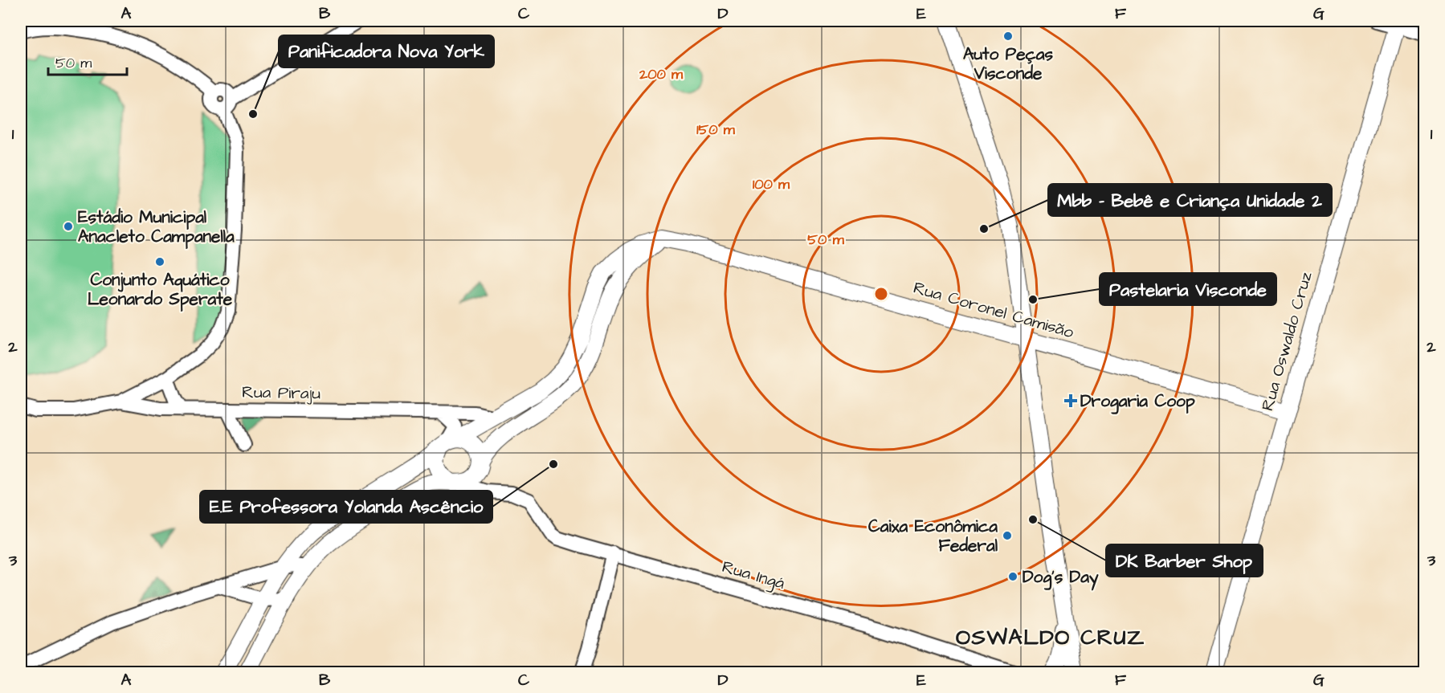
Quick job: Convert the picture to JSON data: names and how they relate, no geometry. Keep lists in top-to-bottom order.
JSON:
{
  "streets": {
    "main road": ["Rua Coronel Camisão", "Rua Oswaldo Cruz"],
    "street": ["Rua Piraju", "Rua Ingá"]
  },
  "crossings": [
    ["Rua Coronel Camisão", "Rua Oswaldo Cruz"]
  ],
  "districts": ["OSWALDO CRUZ"],
  "places": {
    "other": [
      "Auto Peças Visconde",
      "Panificadora Nova York",
      "Estádio Municipal Anacleto Campanella",
      "Mbb - Bebê e Criança Unidade 2",
      "Conjunto Aquático Leonardo Sperate",
      "Pastelaria Visconde",
      "E.E Professora Yolanda Ascêncio",
      "DK Barber Shop",
      "Caixa Econômica Federal",
      "Dog's Day"
    ],
    "health": ["Drogaria Coop"]
  },
  "scale_bar": "50 m",
  "grid": {
    "columns": [
      "A",
      "B",
      "C",
      "D",
      "E",
      "F",
      "G"
    ],
    "rows": ["1", "2", "3"]
  },
  "rings": [
    "200 m",
    "150 m",
    "100 m",
    "50 m"
  ]
}
